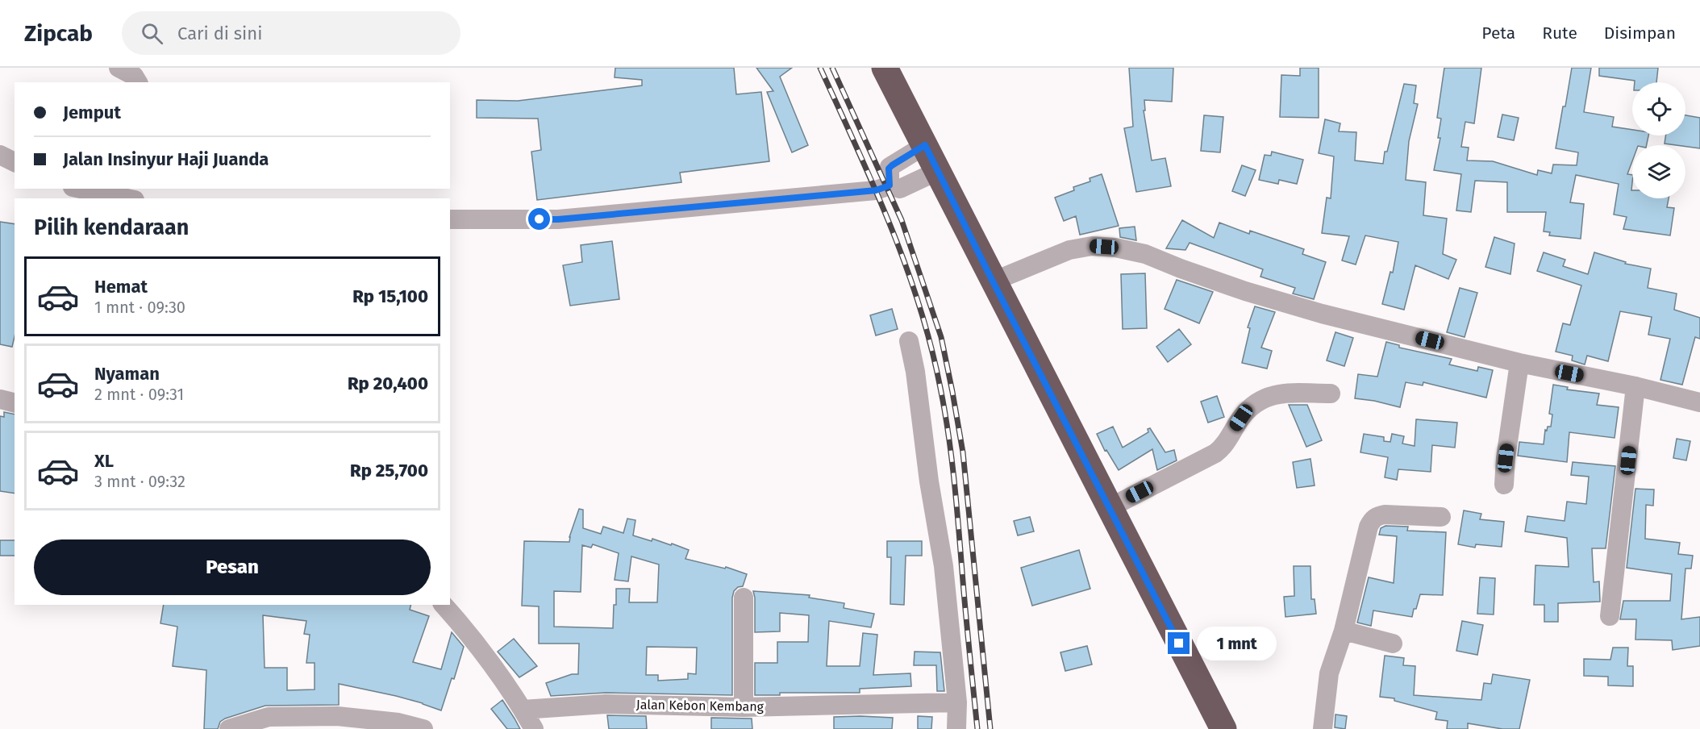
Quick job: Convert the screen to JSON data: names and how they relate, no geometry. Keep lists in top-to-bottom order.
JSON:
{
  "streets": {
    "street": ["Jalan Kebon Kembang"]
  },
  "page": {
    "header": "Zipcab",
    "search": "Cari di sini",
    "nav": ["Peta", "Rute", "Disimpan"],
    "banner": ["Jemput", "Jalan Insinyur Haji Juanda"],
    "heading": "Pilih kendaraan",
    "list": [
      {
        "name": "Hemat",
        "note": "1 mnt · 09:30",
        "value": "Rp 15,100"
      },
      {
        "name": "Nyaman",
        "note": "2 mnt · 09:31",
        "value": "Rp 20,400"
      },
      {
        "name": "XL",
        "note": "3 mnt · 09:32",
        "value": "Rp 25,700"
      }
    ],
    "buttons": "Pesan",
    "bubble": "1 mnt"
  }
}
